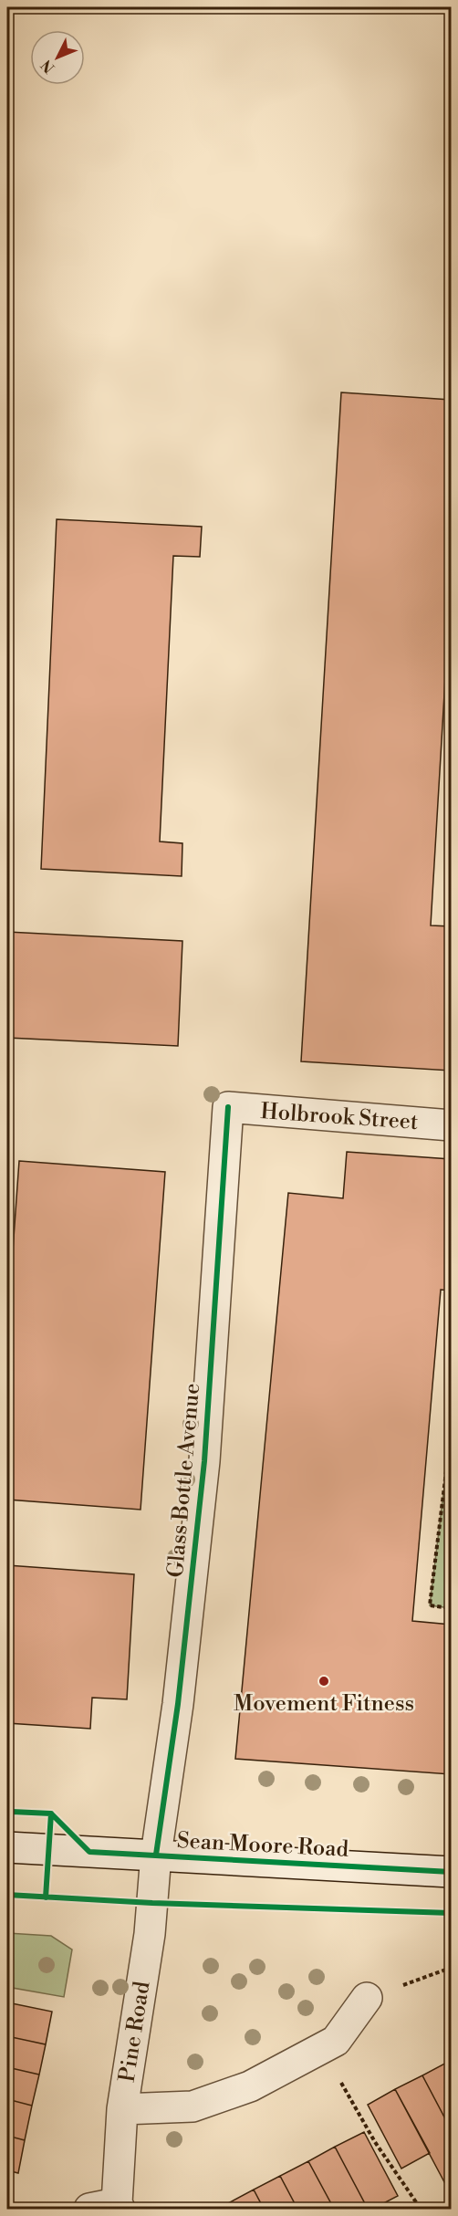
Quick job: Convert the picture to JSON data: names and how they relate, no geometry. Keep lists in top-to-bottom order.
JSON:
{
  "streets": {
    "street": [
      "Holbrook Street",
      "Glass Bottle Avenue",
      "Sean Moore Road",
      "Pine Road"
    ]
  },
  "crossings": [
    ["Holbrook Street", "Glass Bottle Avenue"],
    ["Glass Bottle Avenue", "Sean Moore Road"],
    ["Glass Bottle Avenue", "Pine Road"],
    ["Sean Moore Road", "Pine Road"]
  ],
  "places": ["Movement Fitness"],
  "north": "bottom left"
}
